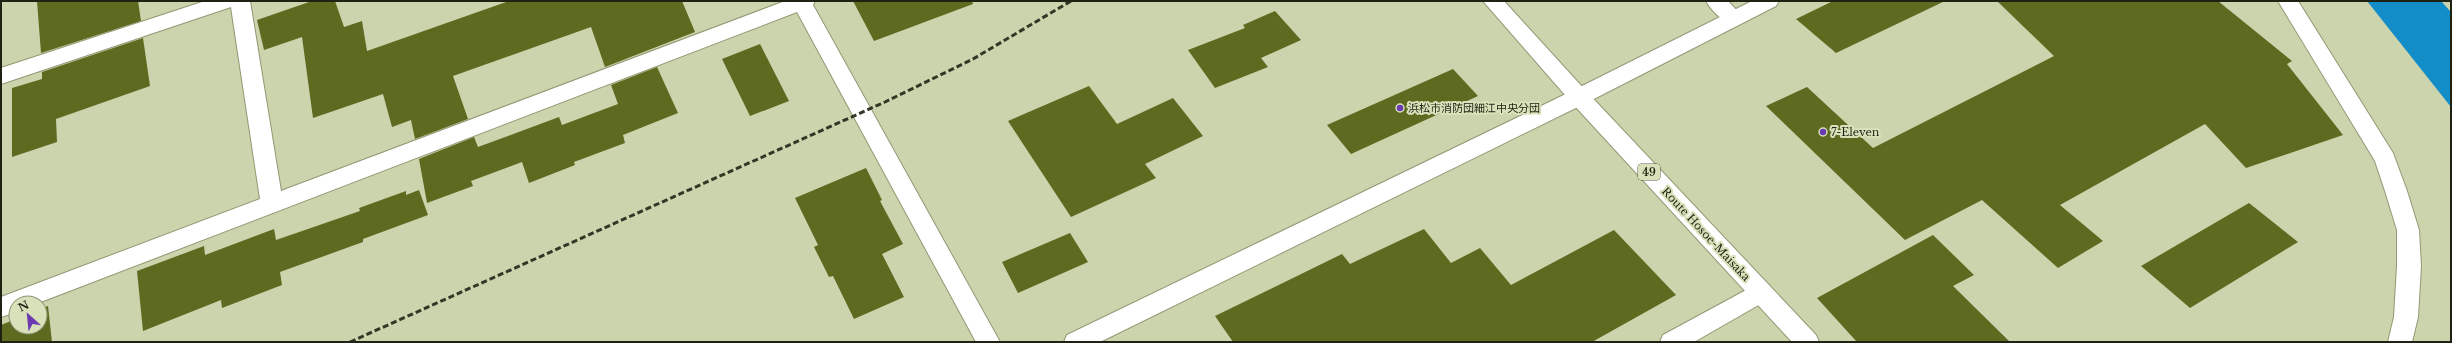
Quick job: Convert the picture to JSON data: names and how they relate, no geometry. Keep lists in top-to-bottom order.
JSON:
{
  "streets": {
    "street": ["49", "Route Hosoe-Maisaka"]
  },
  "places": ["浜松市消防団細江中央分団", "7-Eleven"],
  "north": "top left"
}
